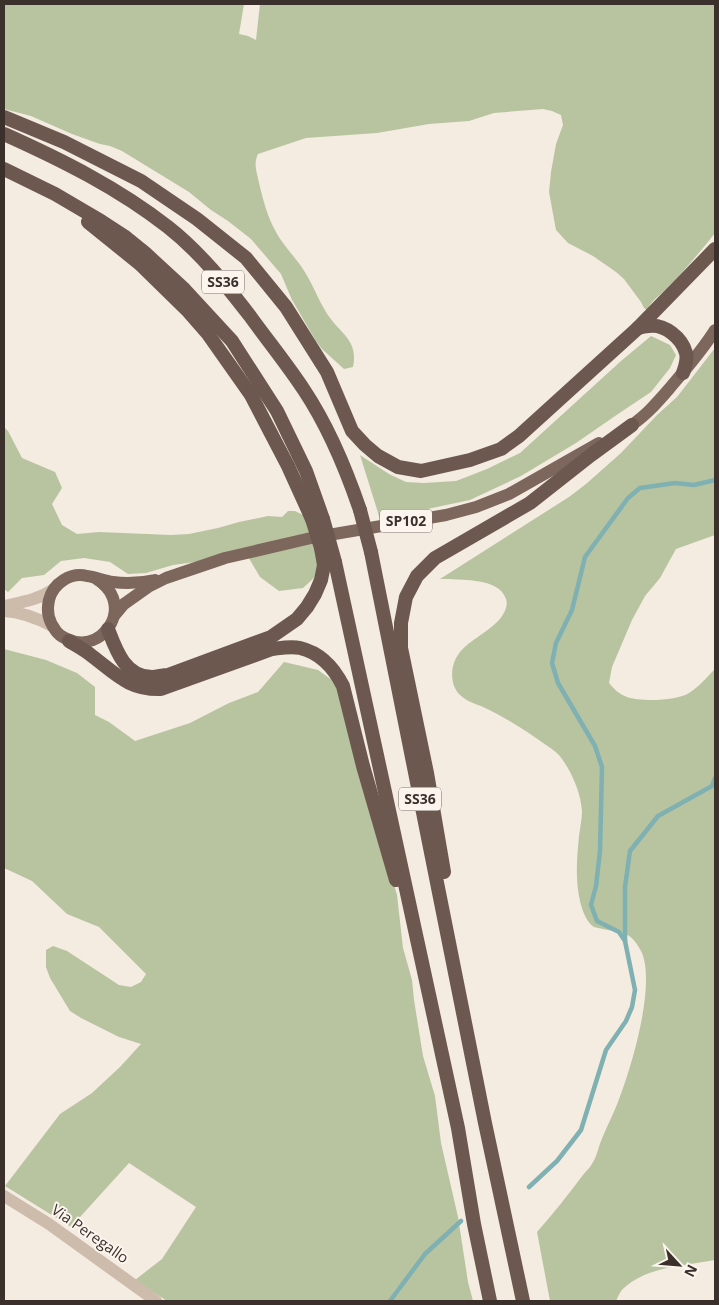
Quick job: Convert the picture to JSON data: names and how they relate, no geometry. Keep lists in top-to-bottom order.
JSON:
{
  "streets": {
    "highway": ["SS36"],
    "main road": ["SP102"],
    "street": ["Via Peregallo"]
  },
  "north": "bottom right"
}
